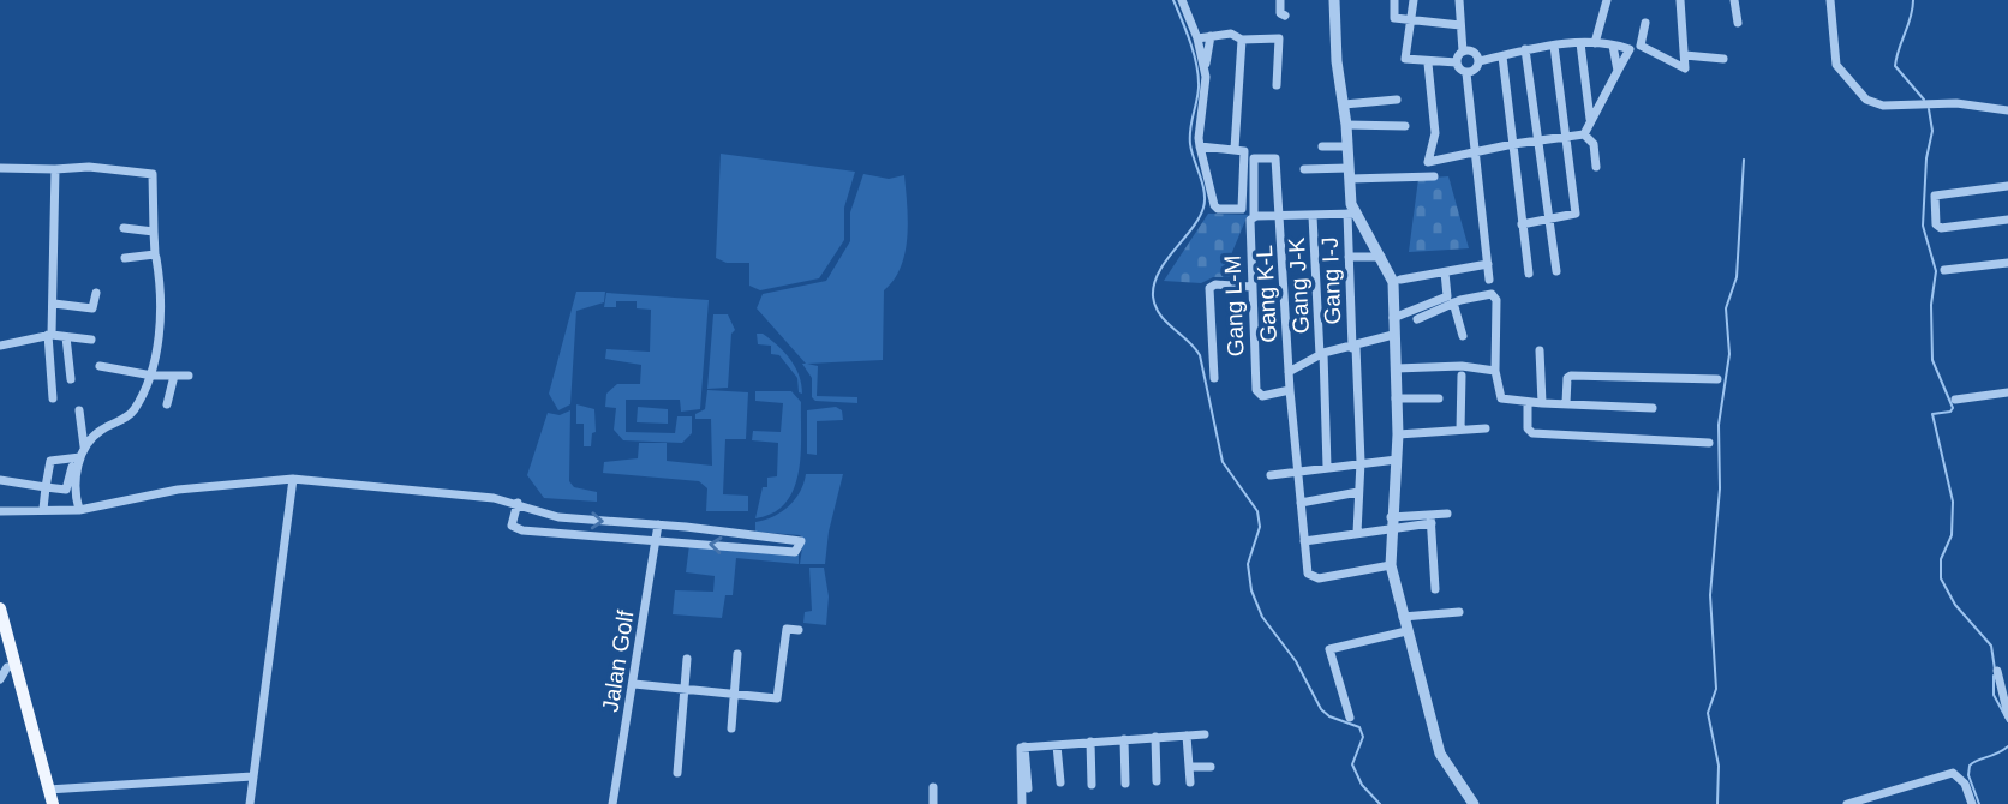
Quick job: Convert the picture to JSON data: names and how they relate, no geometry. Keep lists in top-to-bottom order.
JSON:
{
  "streets": {
    "street": [
      "Gang I-J",
      "Gang J-K",
      "Gang K-L",
      "Gang L-M",
      "Jalan Golf"
    ]
  },
  "crossings": [
    ["Gang K-L", "Gang L-M"]
  ]
}
